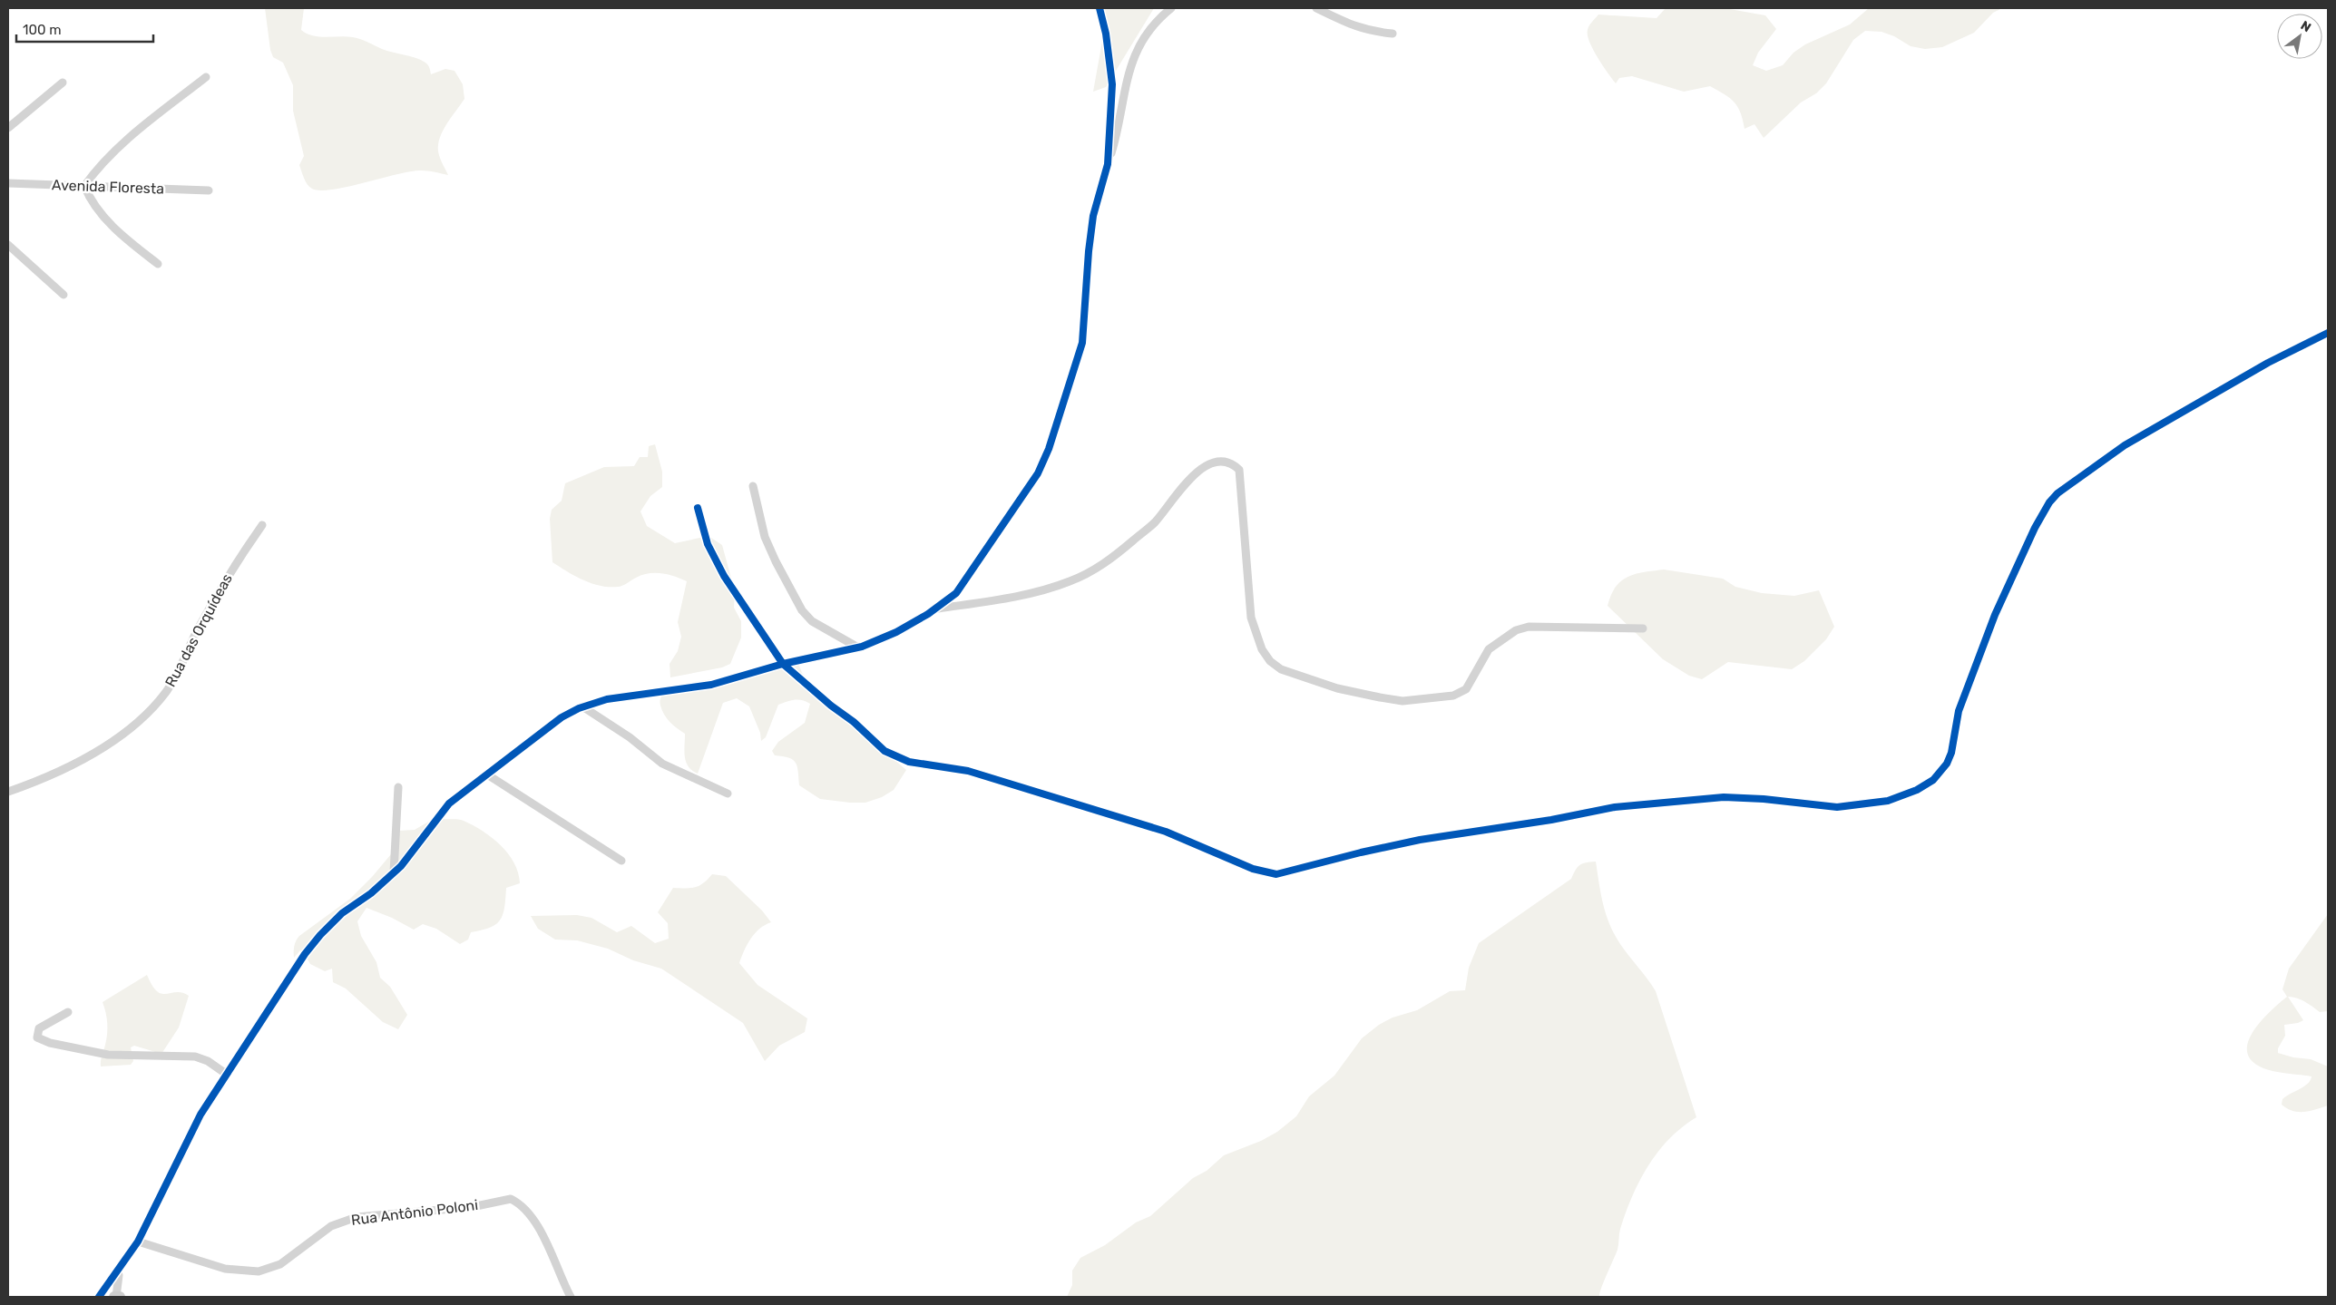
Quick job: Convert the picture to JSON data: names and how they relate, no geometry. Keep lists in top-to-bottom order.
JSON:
{
  "streets": {
    "street": ["Avenida Floresta", "Rua das Orquídeas", "Rua Antônio Poloni"]
  },
  "scale_bar": "100 m",
  "north": "top right"
}
